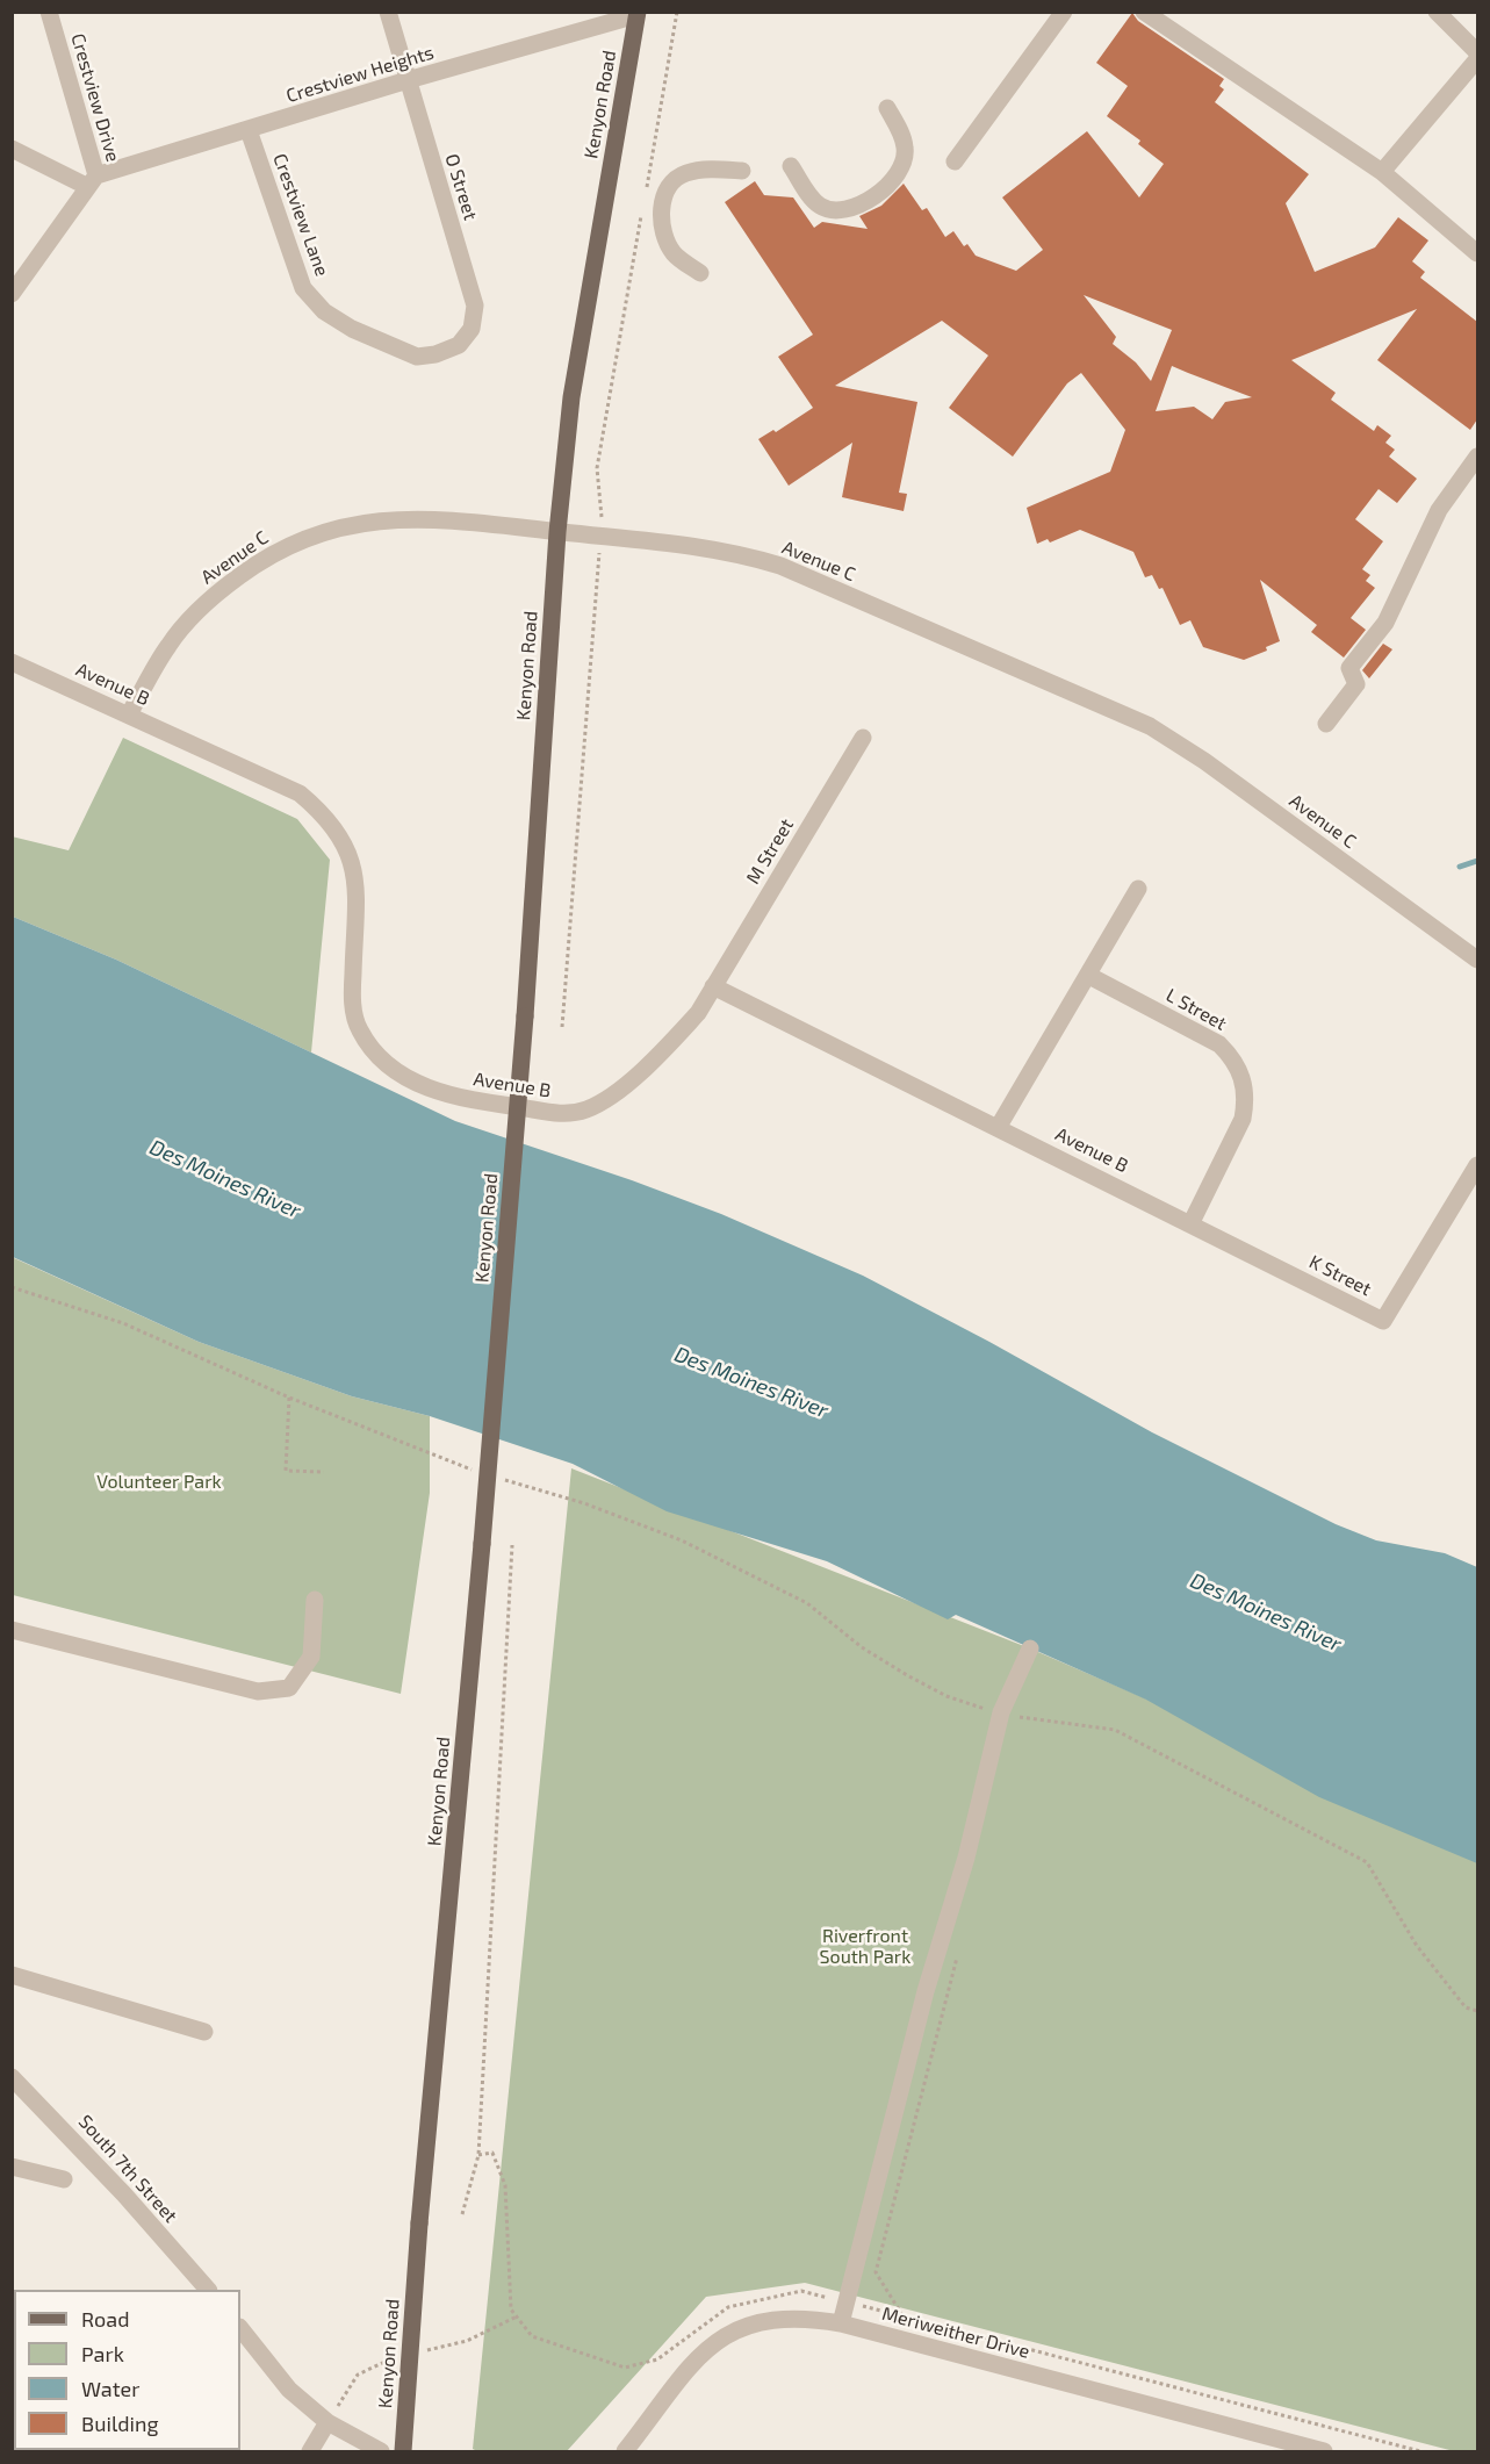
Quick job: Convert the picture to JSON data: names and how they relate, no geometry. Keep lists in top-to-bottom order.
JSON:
{
  "streets": {
    "main road": ["Kenyon Road"],
    "street": [
      "Crestview Heights",
      "Crestview Drive",
      "O Street",
      "Crestview Lane",
      "Avenue C",
      "Avenue B",
      "M Street",
      "L Street",
      "K Street",
      "South 7th Street",
      "Meriweither Drive"
    ]
  },
  "crossings": [
    ["Crestview Heights", "Crestview Drive"],
    ["Crestview Heights", "Kenyon Road"],
    ["Crestview Heights", "O Street"],
    ["Crestview Heights", "Crestview Lane"],
    ["Kenyon Road", "Avenue C"],
    ["O Street", "Crestview Lane"],
    ["Avenue C", "Avenue B"],
    ["Avenue B", "M Street"],
    ["Avenue B", "L Street"],
    ["Avenue B", "K Street"],
    ["L Street", "K Street"]
  ],
  "water": ["Des Moines River"],
  "parks": ["Volunteer Park", "Riverfront South Park"],
  "legend": [
    "Road",
    "Park",
    "Water",
    "Building"
  ]
}
